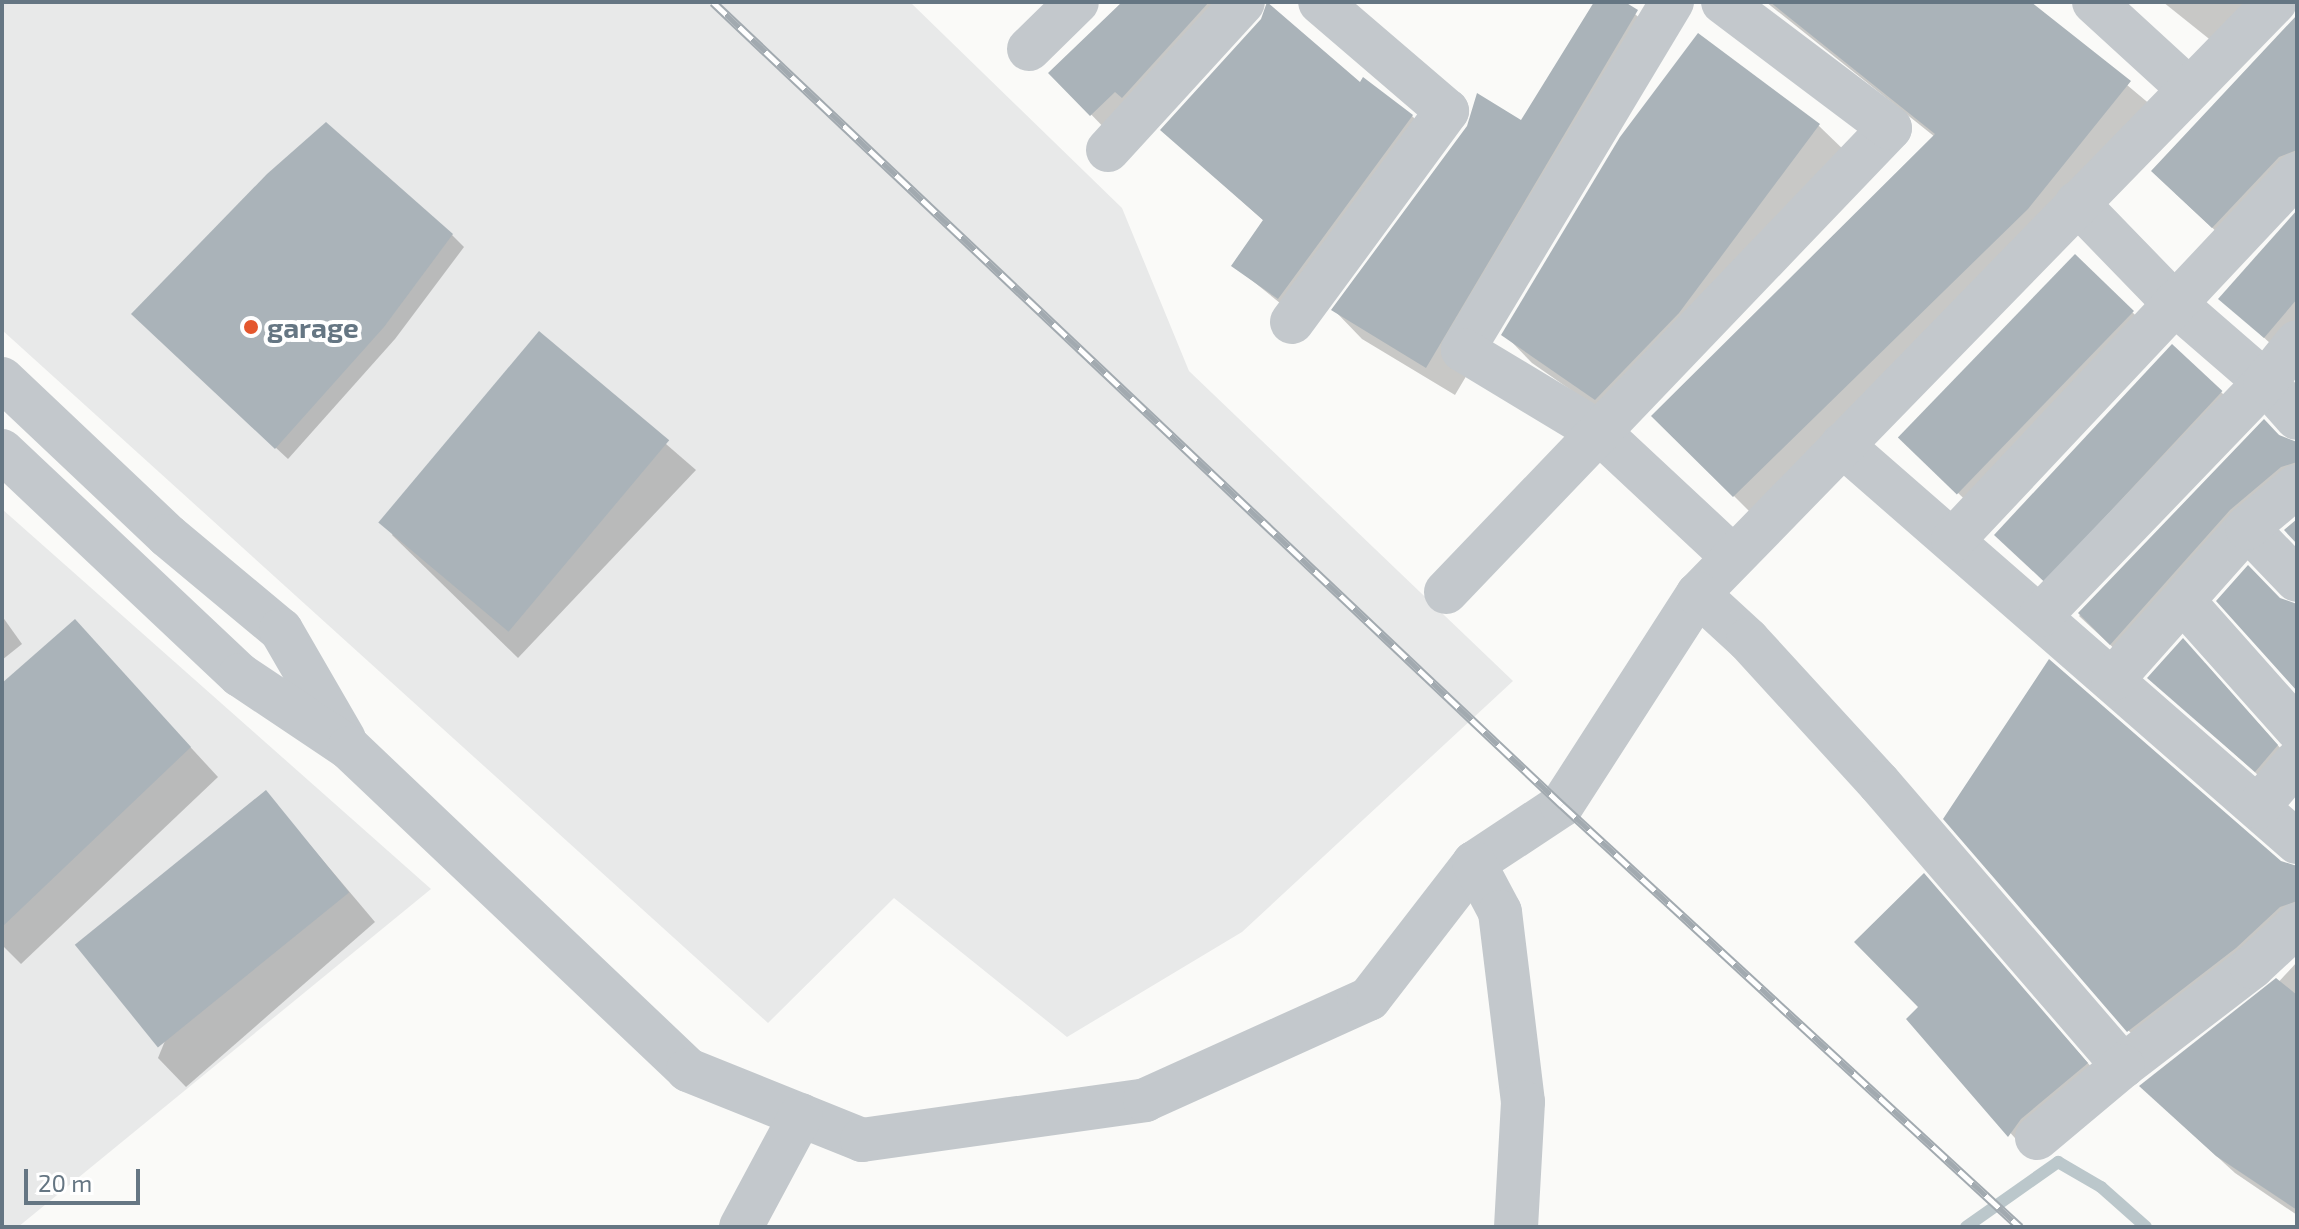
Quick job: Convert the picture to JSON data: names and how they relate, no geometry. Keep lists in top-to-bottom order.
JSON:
{
  "places": ["garage"],
  "scale_bar": "20 m"
}
